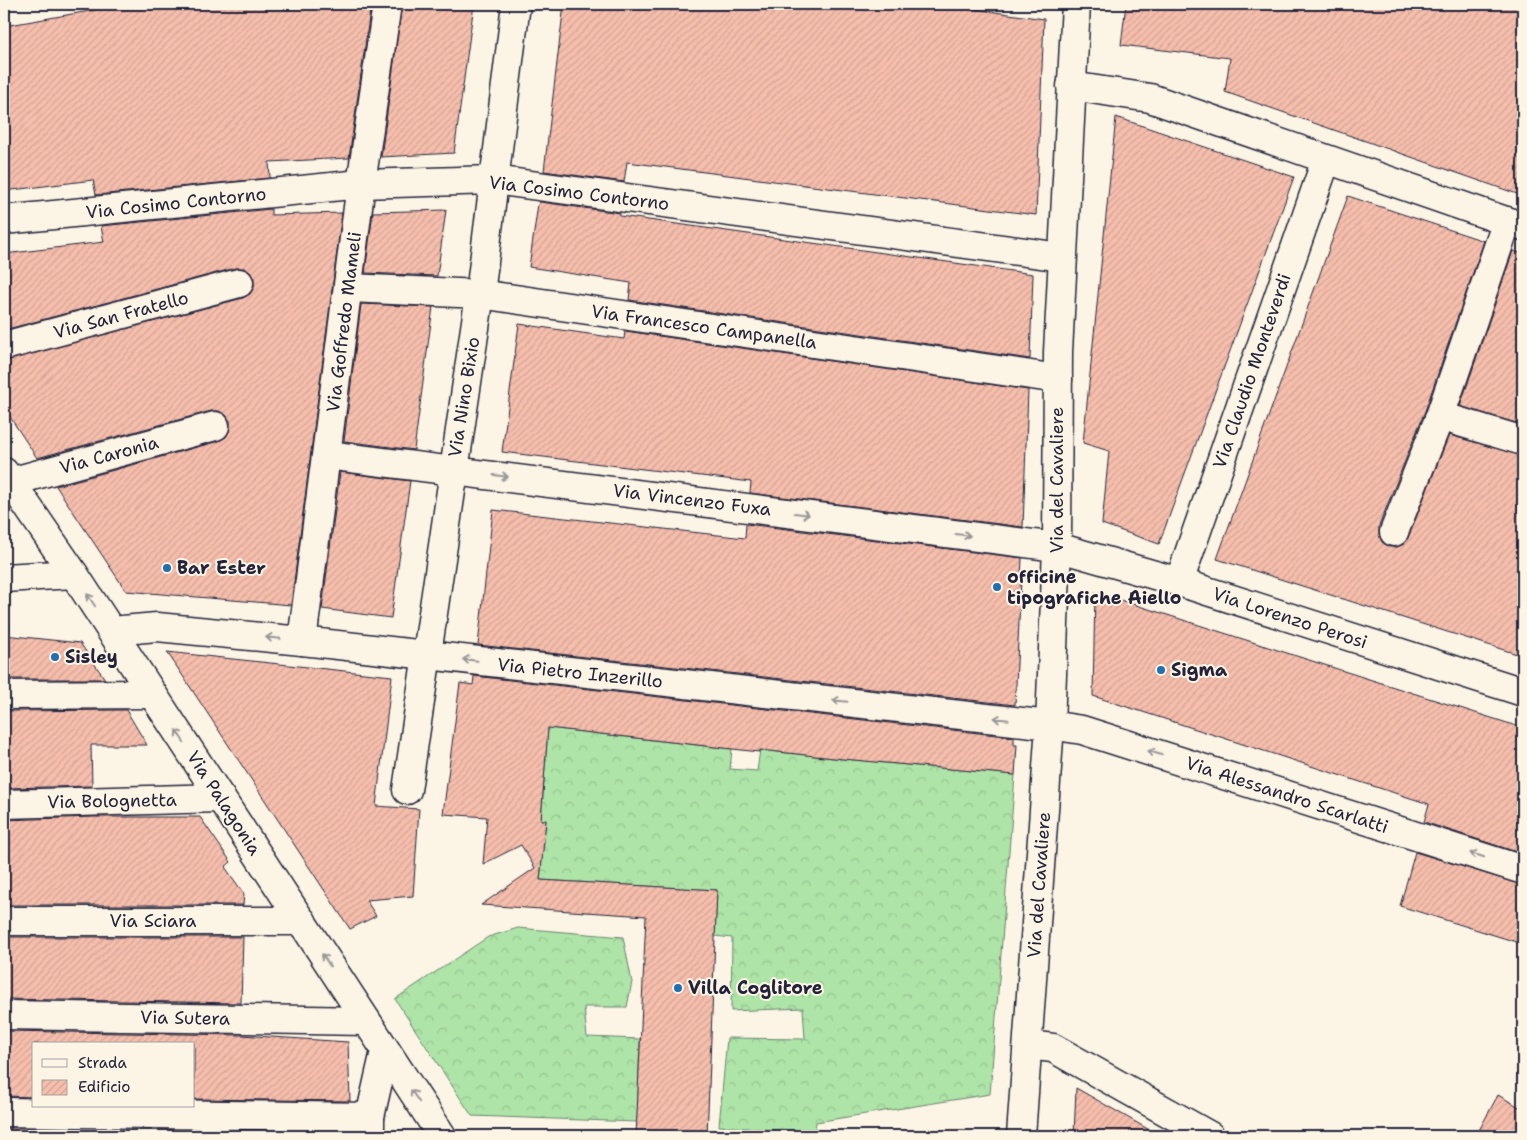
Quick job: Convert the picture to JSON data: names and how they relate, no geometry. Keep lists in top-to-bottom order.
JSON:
{
  "streets": {
    "street": [
      "Via Cosimo Contorno",
      "Via San Fratello",
      "Via Goffredo Mameli",
      "Via Francesco Campanella",
      "Via Claudio Monteverdi",
      "Via Nino Bixio",
      "Via Caronia",
      "Via del Cavaliere",
      "Via Vincenzo Fuxa",
      "Via Lorenzo Perosi",
      "Via Pietro Inzerillo",
      "Via Alessandro Scarlatti",
      "Via Bolognetta",
      "Via Palagonia",
      "Via Sciara",
      "Via Sutera"
    ]
  },
  "crossings": [
    ["Via Cosimo Contorno", "Via Goffredo Mameli"],
    ["Via Cosimo Contorno", "Via Nino Bixio"],
    ["Via Cosimo Contorno", "Via del Cavaliere"],
    ["Via Goffredo Mameli", "Via Francesco Campanella"],
    ["Via Goffredo Mameli", "Via Vincenzo Fuxa"],
    ["Via Goffredo Mameli", "Via Pietro Inzerillo"],
    ["Via Francesco Campanella", "Via Nino Bixio"],
    ["Via Francesco Campanella", "Via del Cavaliere"],
    ["Via Claudio Monteverdi", "Via Lorenzo Perosi"],
    ["Via Nino Bixio", "Via Vincenzo Fuxa"],
    ["Via Nino Bixio", "Via Pietro Inzerillo"],
    ["Via Caronia", "Via Palagonia"],
    ["Via del Cavaliere", "Via Vincenzo Fuxa"],
    ["Via del Cavaliere", "Via Lorenzo Perosi"],
    ["Via del Cavaliere", "Via Pietro Inzerillo"],
    ["Via del Cavaliere", "Via Alessandro Scarlatti"],
    ["Via Vincenzo Fuxa", "Via Lorenzo Perosi"],
    ["Via Pietro Inzerillo", "Via Alessandro Scarlatti"],
    ["Via Pietro Inzerillo", "Via Palagonia"],
    ["Via Bolognetta", "Via Palagonia"],
    ["Via Palagonia", "Via Sciara"],
    ["Via Palagonia", "Via Sutera"]
  ],
  "one_way": [
    "Via Vincenzo Fuxa",
    "Via Pietro Inzerillo",
    "Via Alessandro Scarlatti",
    "Via Palagonia"
  ],
  "places": [
    "Bar Ester",
    "officine tipografiche Aiello",
    "Sisley",
    "Sigma",
    "Villa Coglitore"
  ],
  "legend": ["Strada", "Edificio"]
}
